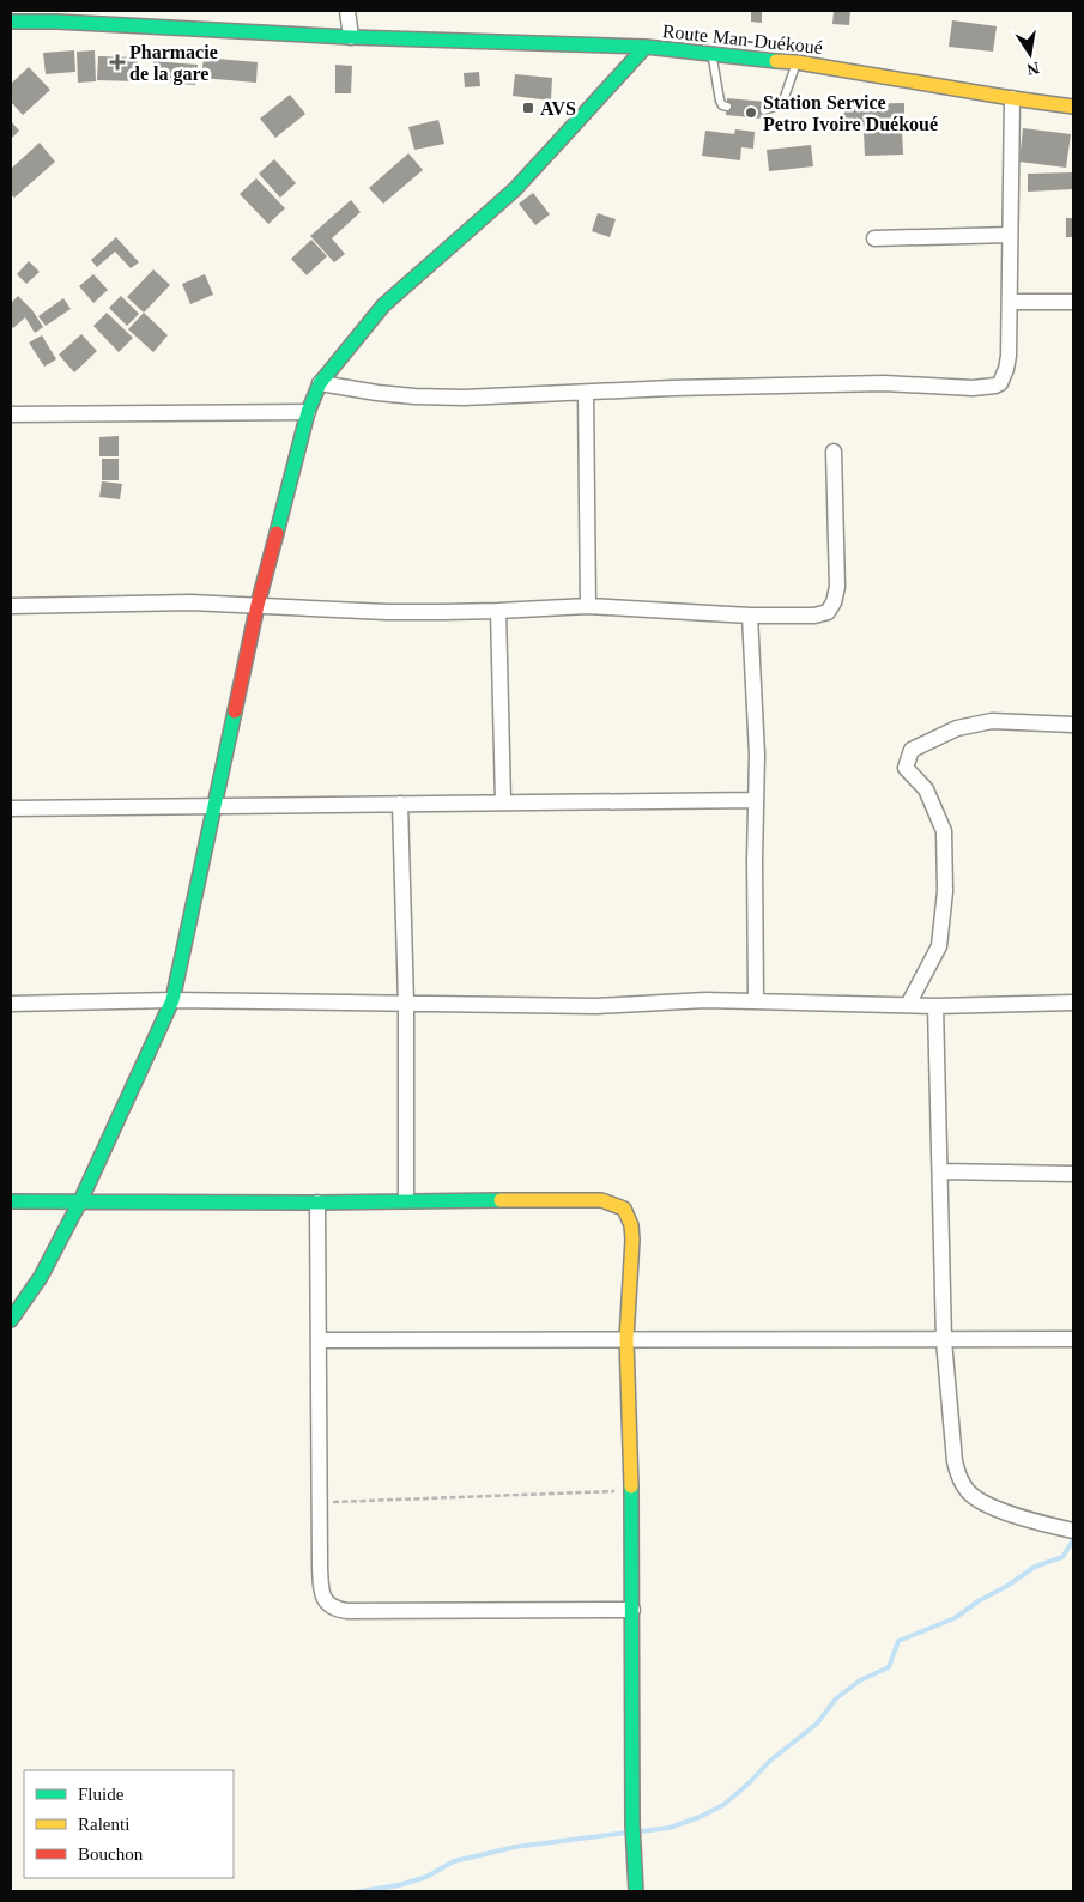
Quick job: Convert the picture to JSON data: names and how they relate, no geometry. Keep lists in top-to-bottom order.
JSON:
{
  "streets": {
    "street": ["Route Man-Duékoué"]
  },
  "places": {
    "health": ["Pharmacie de la gare"],
    "transit": ["AVS"],
    "other": ["Station Service Petro Ivoire Duékoué"]
  },
  "legend": ["Fluide", "Ralenti", "Bouchon"],
  "north": "bottom"
}
